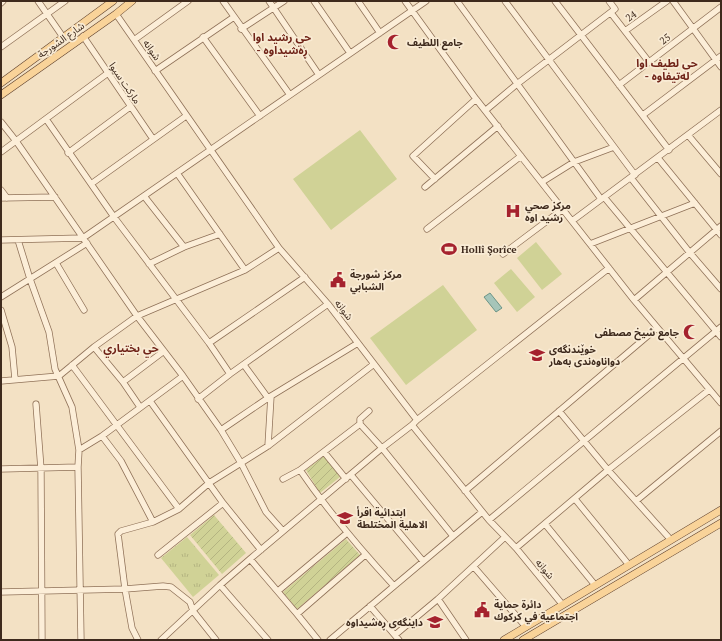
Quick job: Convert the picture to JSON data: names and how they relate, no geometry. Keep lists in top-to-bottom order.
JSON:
{
  "streets": {
    "main road": ["شارع الشورجة"],
    "street": [
      "24",
      "25",
      "شوانە",
      "مارکت سیوا"
    ]
  },
  "crossings": [
    ["شارع الشورجة", "شوانە"],
    ["شارع الشورجة", "مارکت سیوا"]
  ],
  "districts": ["حي رشيد اوا - ڕەشیداوە", "حي لطيف اوا - لەتیفاوە", "حي بختياري"],
  "places": {
    "mosque": ["جامع اللطيف", "جامع شيخ مصطفى"],
    "hospital": ["مركز صحي رشيد اوه"],
    "sports": ["Hollî Şorîce"],
    "public building": ["مركز شورجة الشبابي", "دائرة حماية اجتماعية في كركوك"],
    "school or university": ["خوێندنگەی دواناوەندی بەهار", "ابتدائية اقرأ الاهلية المختلطة", "داینگەی ڕەشیداوە"]
  }
}
